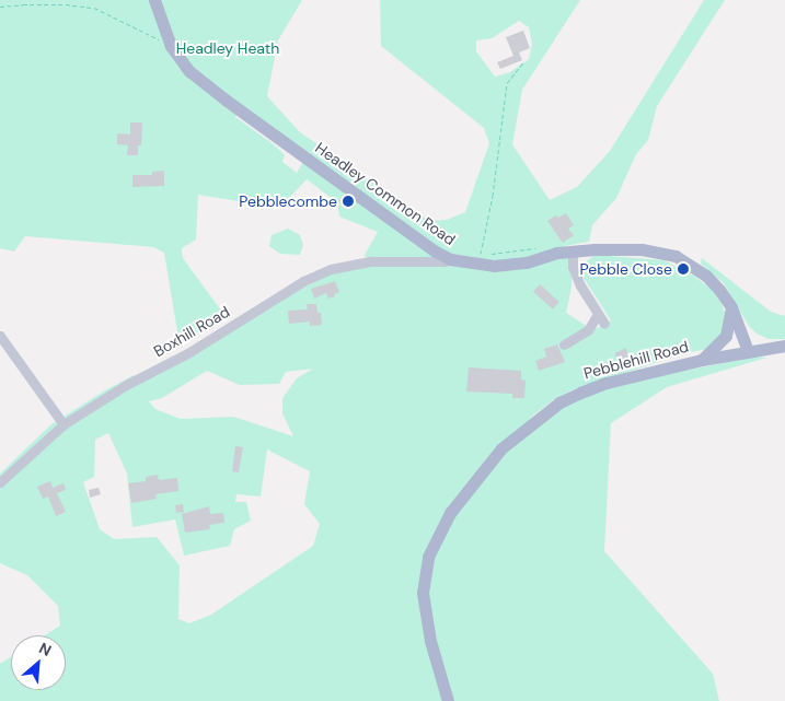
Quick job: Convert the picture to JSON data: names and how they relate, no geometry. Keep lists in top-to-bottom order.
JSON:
{
  "streets": {
    "main road": ["Headley Common Road", "Pebblehill Road"],
    "street": ["Boxhill Road"]
  },
  "crossings": [
    ["Headley Common Road", "Boxhill Road"],
    ["Headley Common Road", "Pebblehill Road"]
  ],
  "parks": ["Headley Heath"],
  "places": ["Pebblecombe", "Pebble Close"],
  "north": "top right"
}
